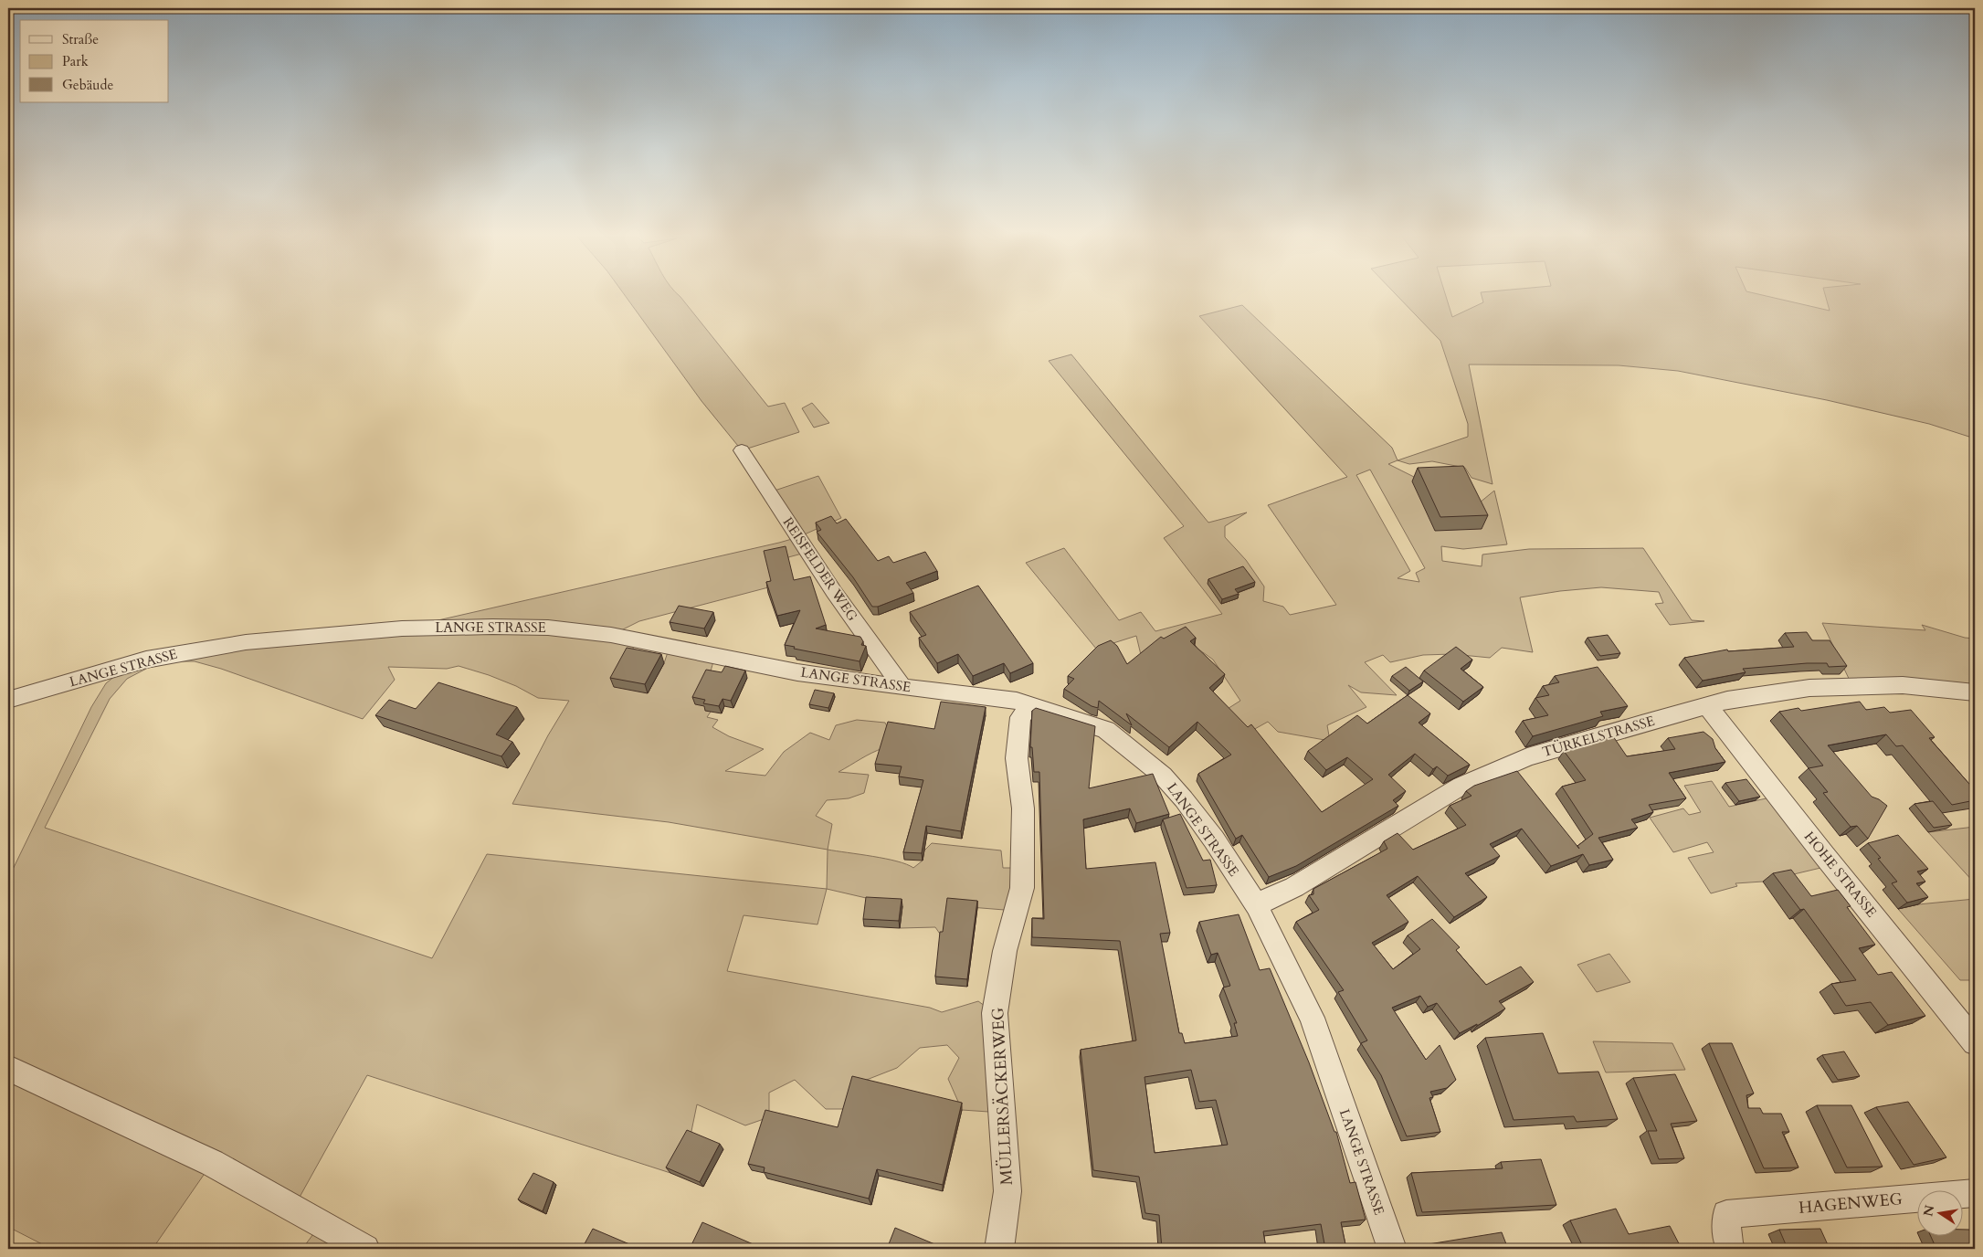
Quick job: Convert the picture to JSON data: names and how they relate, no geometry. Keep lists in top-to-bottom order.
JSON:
{
  "streets": {
    "street": [
      "REISFELDER WEG",
      "LANGE STRASSE",
      "TÜRKELSTRASSE",
      "HOHE STRASSE",
      "MÜLLERSÄCKERWEG",
      "HAGENWEG"
    ]
  },
  "crossings": [
    ["REISFELDER WEG", "LANGE STRASSE"],
    ["LANGE STRASSE", "TÜRKELSTRASSE"],
    ["LANGE STRASSE", "MÜLLERSÄCKERWEG"],
    ["TÜRKELSTRASSE", "HOHE STRASSE"]
  ],
  "legend": ["Straße", "Park", "Gebäude"],
  "north": "left"
}
